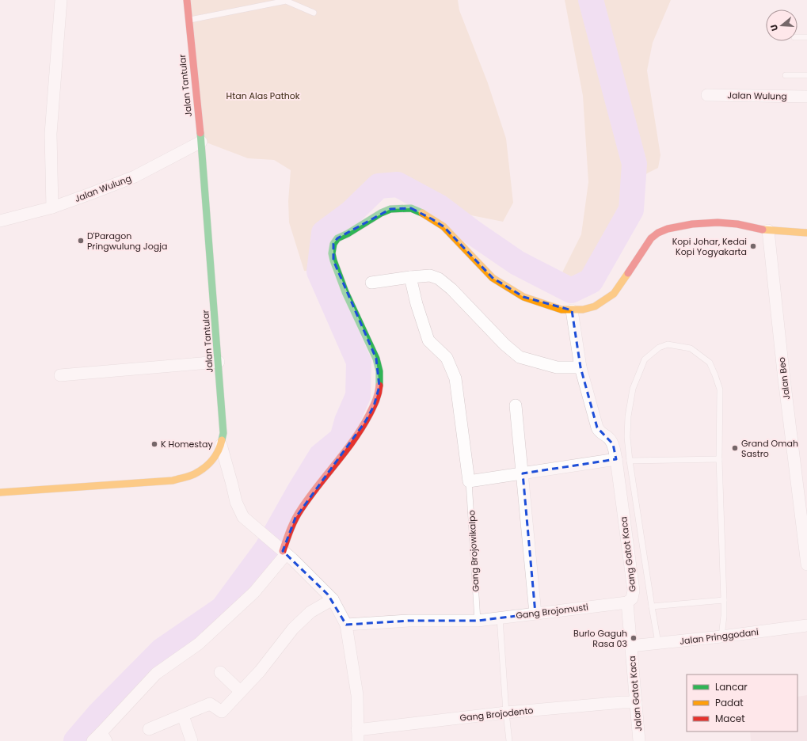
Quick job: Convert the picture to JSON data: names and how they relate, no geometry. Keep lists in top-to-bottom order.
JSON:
{
  "streets": {
    "street": [
      "Jalan Tantular",
      "Jalan Wulung",
      "Jalan Beo",
      "Gang Gatot Kaca",
      "Gang Brojomusti",
      "Jalan Pringgodani",
      "Jalan Gatot Kaca",
      "Gang Brojodento"
    ],
    "lane": ["Gang Brojowikalpo"]
  },
  "crossings": [
    ["Jalan Tantular", "Jalan Wulung"],
    ["Gang Brojowikalpo", "Gang Brojomusti"],
    ["Gang Gatot Kaca", "Gang Brojomusti"],
    ["Gang Gatot Kaca", "Jalan Pringgodani"],
    ["Gang Gatot Kaca", "Jalan Gatot Kaca"],
    ["Jalan Pringgodani", "Jalan Gatot Kaca"],
    ["Jalan Gatot Kaca", "Gang Brojodento"]
  ],
  "parks": ["Htan Alas Pathok"],
  "places": [
    "D'Paragon Pringwulung Jogja",
    "Kopi Johar, Kedai Kopi Yogyakarta",
    "K Homestay",
    "Grand Omah Sastro",
    "Burlo Gaguh Rasa 03"
  ],
  "legend": ["Lancar", "Padat", "Macet"],
  "north": "left"
}
